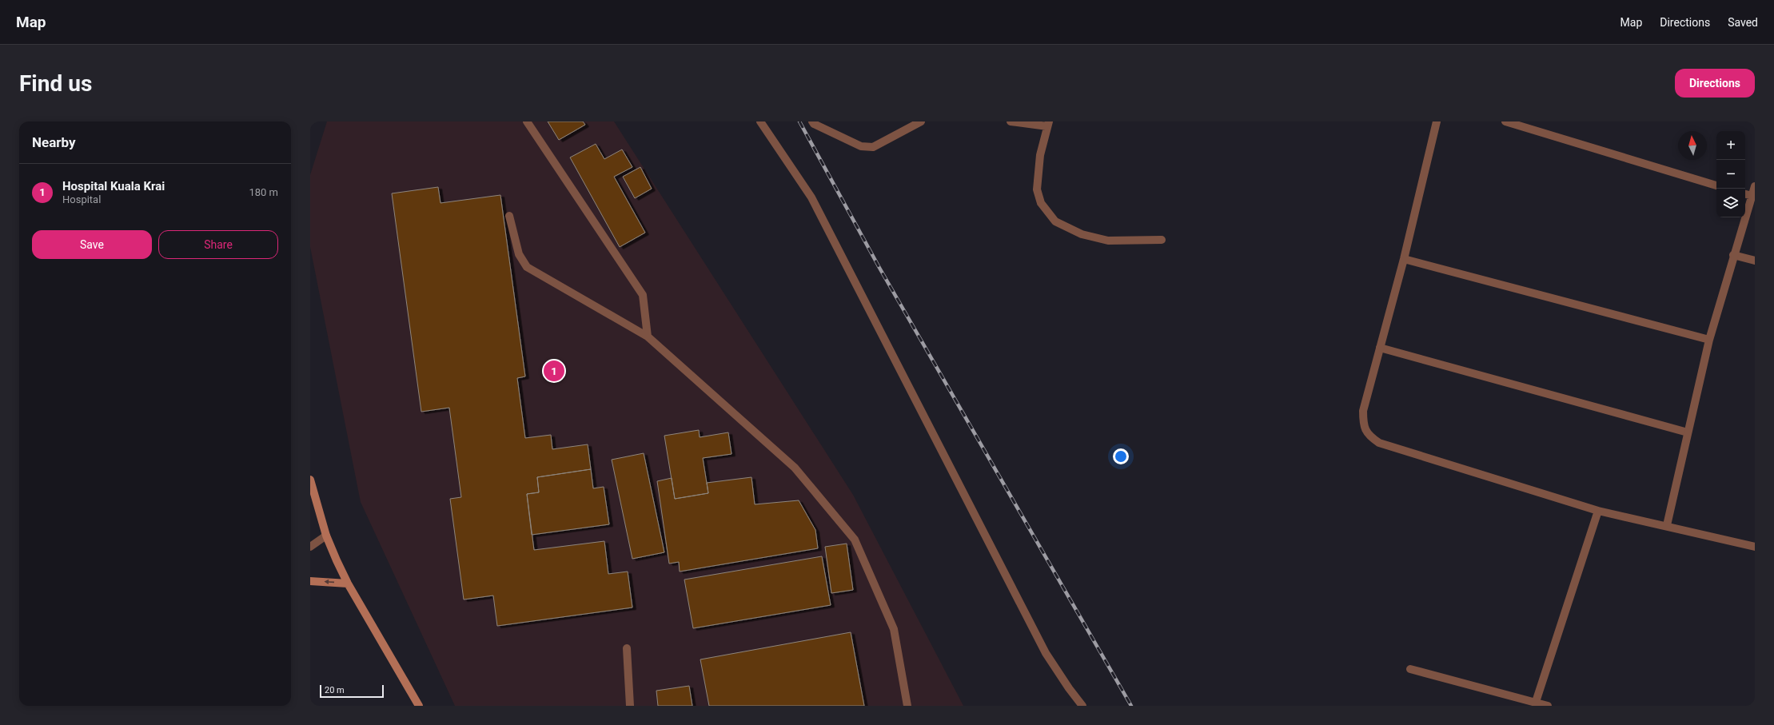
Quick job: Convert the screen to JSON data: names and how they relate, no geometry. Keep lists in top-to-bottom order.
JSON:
{
  "scale_bar": "20 m",
  "north": "top",
  "page": {
    "header": "Map",
    "nav": ["Map", "Directions", "Saved"],
    "buttons": [
      "Directions",
      ["Save", "Share"]
    ],
    "title": "Find us",
    "heading": "Nearby",
    "map_buttons": ["+", "−"],
    "list": [
      {
        "mark": "1",
        "name": "Hospital Kuala Krai",
        "note": "Hospital",
        "value": "180 m"
      }
    ],
    "pins": "1",
    "scale": "20 m"
  }
}
